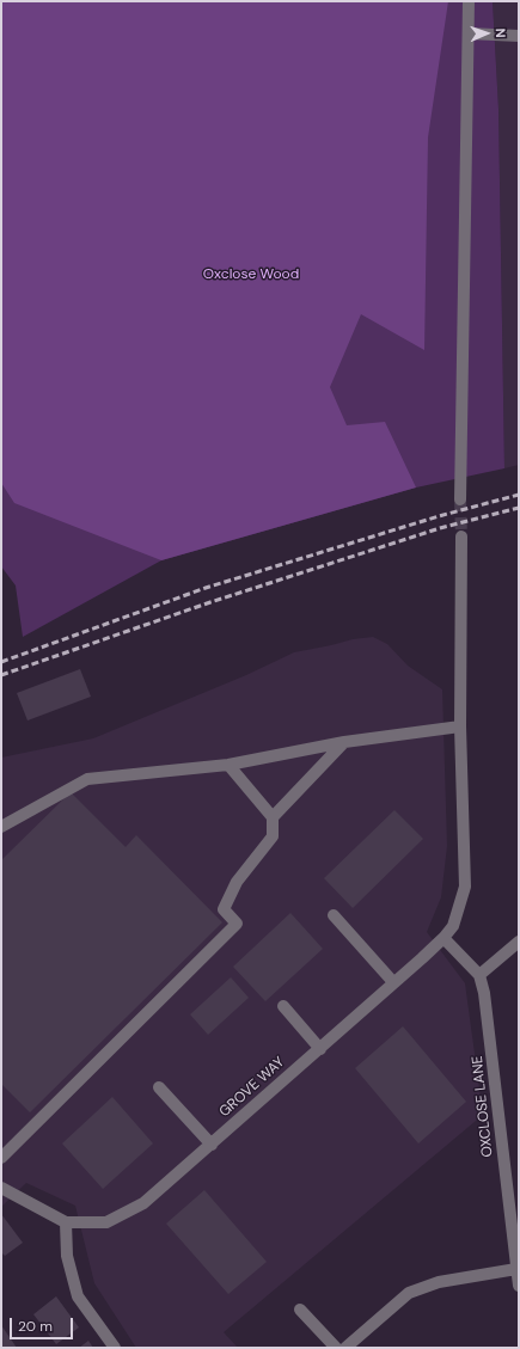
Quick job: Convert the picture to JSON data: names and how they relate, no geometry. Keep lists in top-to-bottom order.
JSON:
{
  "streets": {
    "street": ["GROVE WAY", "OXCLOSE LANE"]
  },
  "crossings": [
    ["GROVE WAY", "OXCLOSE LANE"]
  ],
  "parks": ["Oxclose Wood"],
  "scale_bar": "20 m",
  "north": "right"
}
